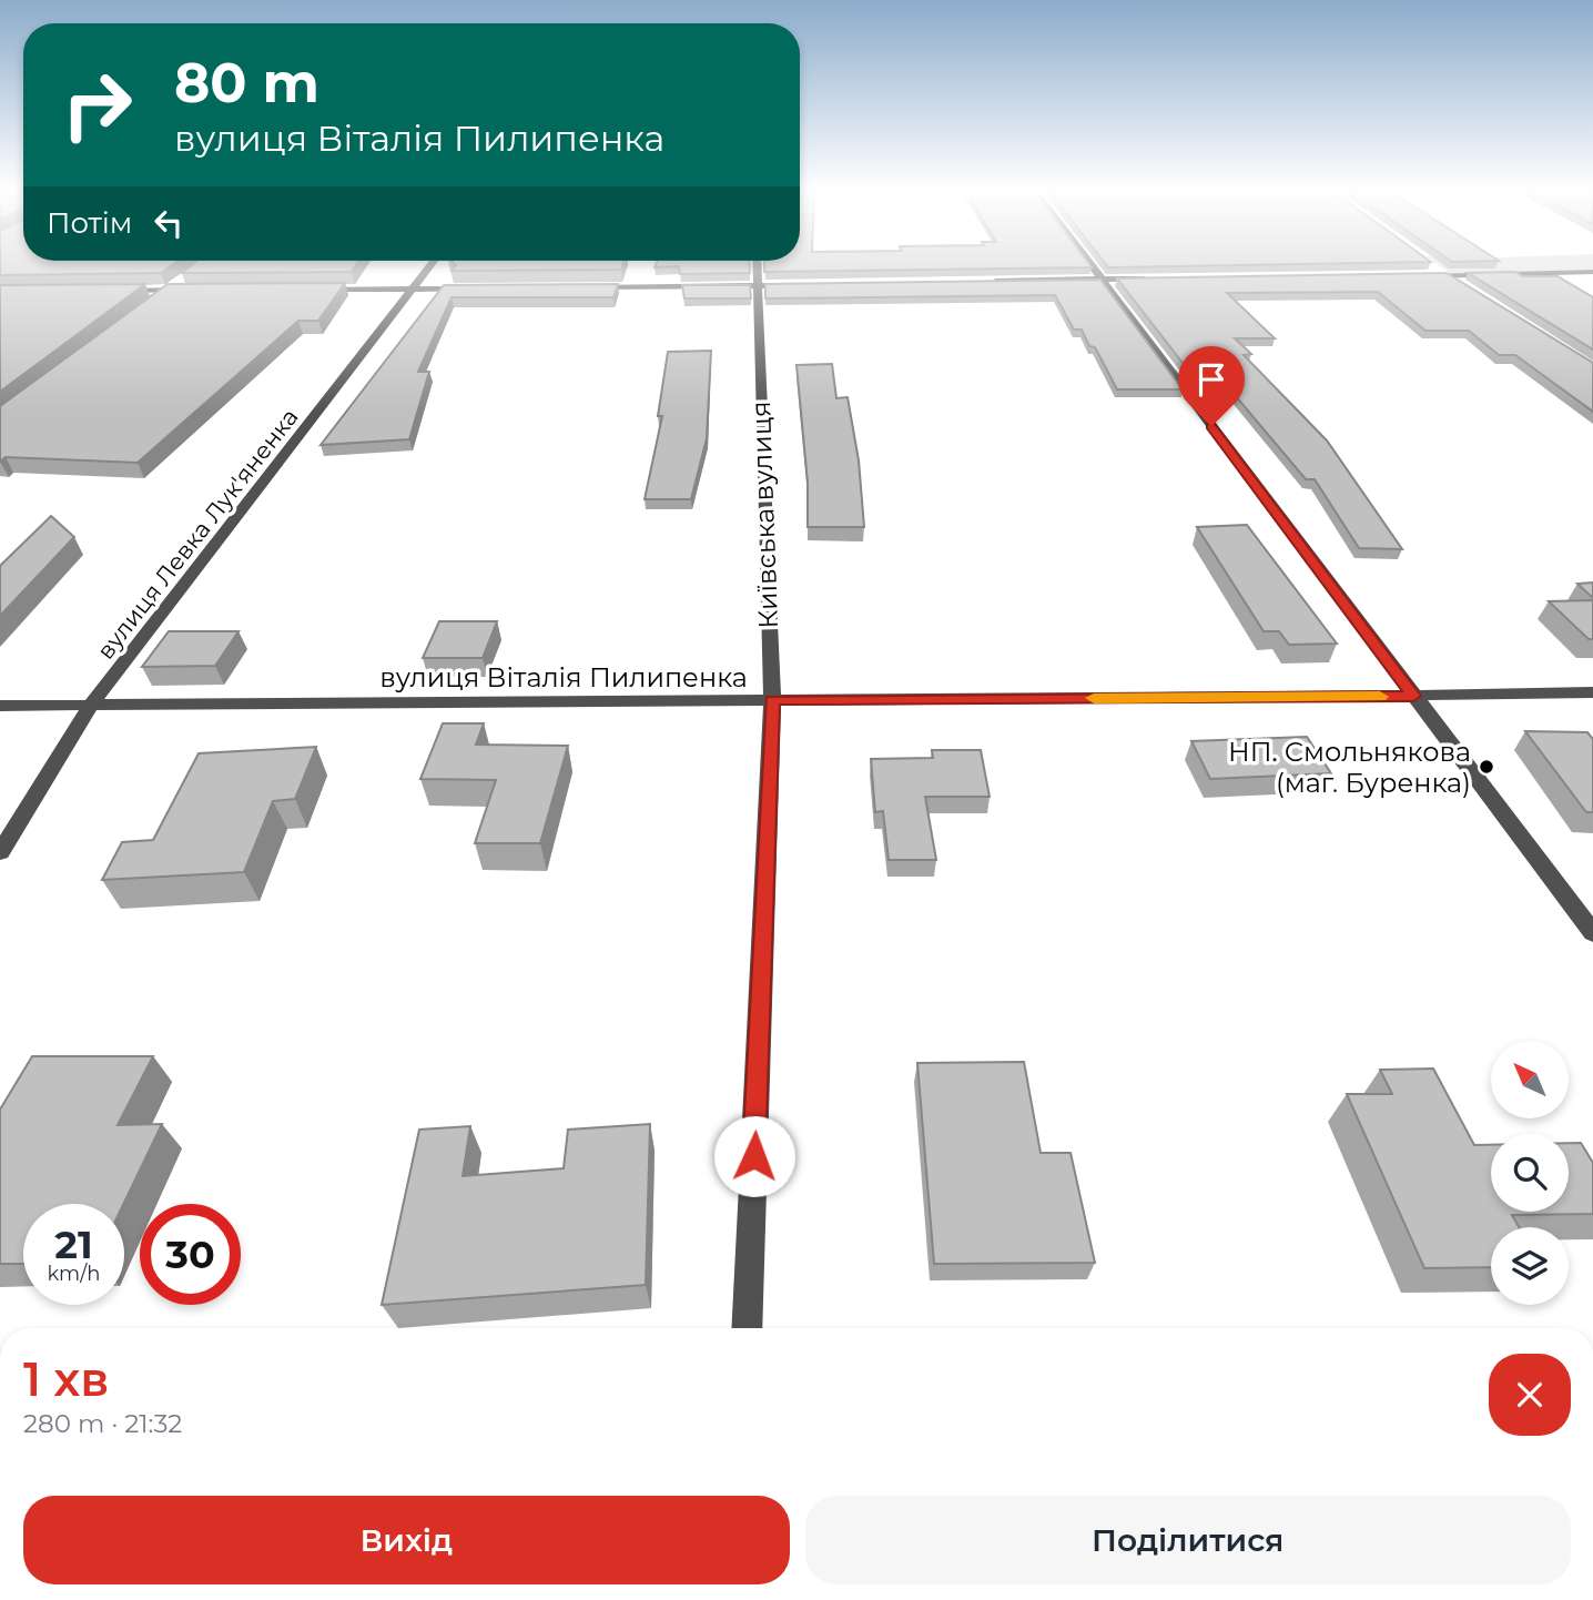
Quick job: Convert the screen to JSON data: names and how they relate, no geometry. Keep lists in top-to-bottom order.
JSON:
{
  "streets": {
    "street": ["Київська вулиця", "вулиця Левка Лук'яненка", "вулиця Віталія Пилипенка"]
  },
  "crossings": [
    ["Київська вулиця", "вулиця Віталія Пилипенка"],
    ["вулиця Левка Лук'яненка", "вулиця Віталія Пилипенка"]
  ],
  "places": ["НП. Смольнякова (маг. Буренка)"],
  "north": "top left",
  "page": {
    "turn": ["80 m", "вулиця Віталія Пилипенка"],
    "then": "Потім",
    "speed": "21 km/h",
    "limit": "30",
    "heading": ["1 хв", "280 m · 21:32"],
    "buttons": ["Вихід", "Поділитися"]
  }
}
